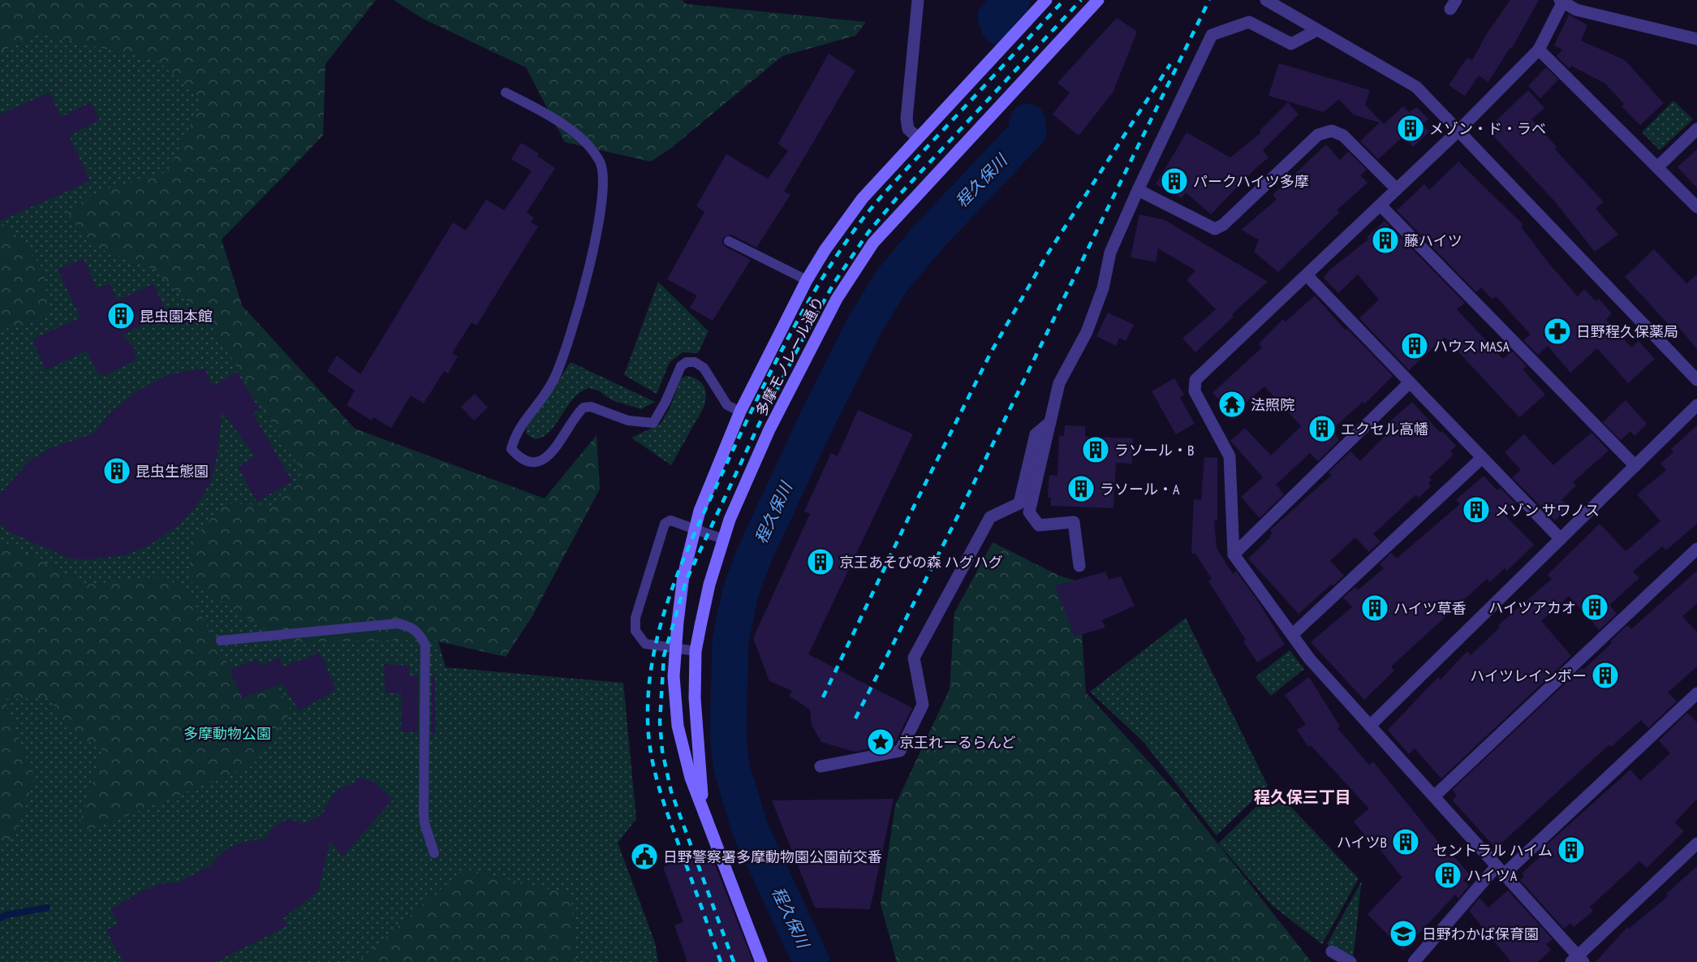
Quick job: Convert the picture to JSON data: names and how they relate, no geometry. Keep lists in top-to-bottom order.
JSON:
{
  "streets": {
    "main road": ["多摩モノレール通り"]
  },
  "districts": ["程久保三丁目"],
  "water": ["程久保川"],
  "parks": ["多摩動物公園"],
  "places": {
    "building": [
      "メゾン・ド・ラベ",
      "パークハイツ多摩",
      "藤ハイツ",
      "昆虫園本館",
      "ハウス MASA",
      "エクセル高幡",
      "ラソール・B",
      "昆虫生態園",
      "ラソール・A",
      "メゾン サワノス",
      "京王あそびの森 ハグハグ",
      "ハイツアカオ",
      "ハイツ草香",
      "ハイツレインボー",
      "ハイツB",
      "セントラル ハイム",
      "ハイツA"
    ],
    "pharmacy": ["日野程久保薬局"],
    "temple": ["法照院"],
    "place": ["京王れーるらんど"],
    "public building": ["日野警察署多摩動物園公園前交番"],
    "school or university": ["日野わかば保育園"]
  }
}
